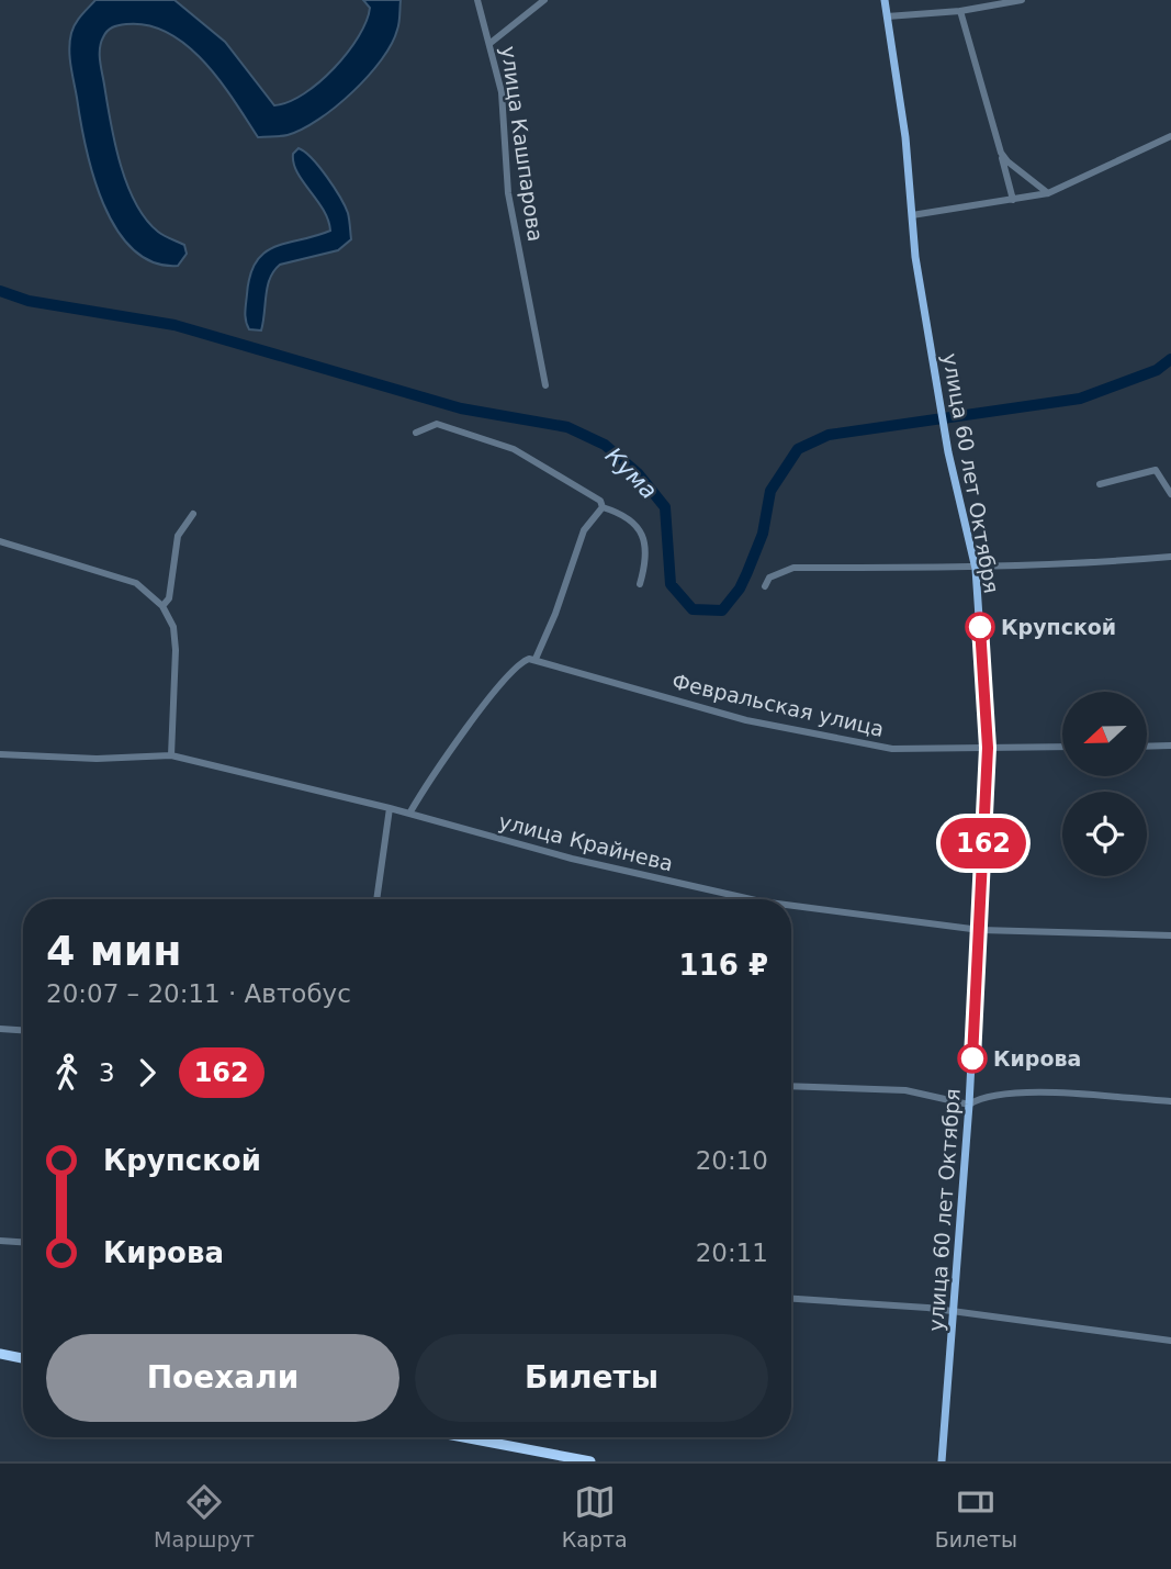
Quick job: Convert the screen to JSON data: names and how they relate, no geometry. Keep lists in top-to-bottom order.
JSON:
{
  "streets": {
    "main road": ["улица 60 лет Октября"],
    "street": ["улица Кашпарова", "Февральская улица", "улица Крайнева"]
  },
  "crossings": [
    ["улица 60 лет Октября", "Февральская улица"],
    ["улица 60 лет Октября", "улица Крайнева"],
    ["Февральская улица", "улица Крайнева"]
  ],
  "water": ["Кума"],
  "places": ["Крупской", "Кирова"],
  "lines": ["bus line 162"],
  "north": "left",
  "page": {
    "on_map": "162",
    "heading": ["4 мин", "20:07 – 20:11 · Автобус", "116 ₽"],
    "legs": ["3", "162"],
    "list": [
      {
        "name": "Крупской",
        "value": "20:10"
      },
      {
        "name": "Кирова",
        "value": "20:11"
      }
    ],
    "buttons": ["Поехали", "Билеты"],
    "tabs": ["Маршрут", "Карта", "Билеты"]
  }
}
